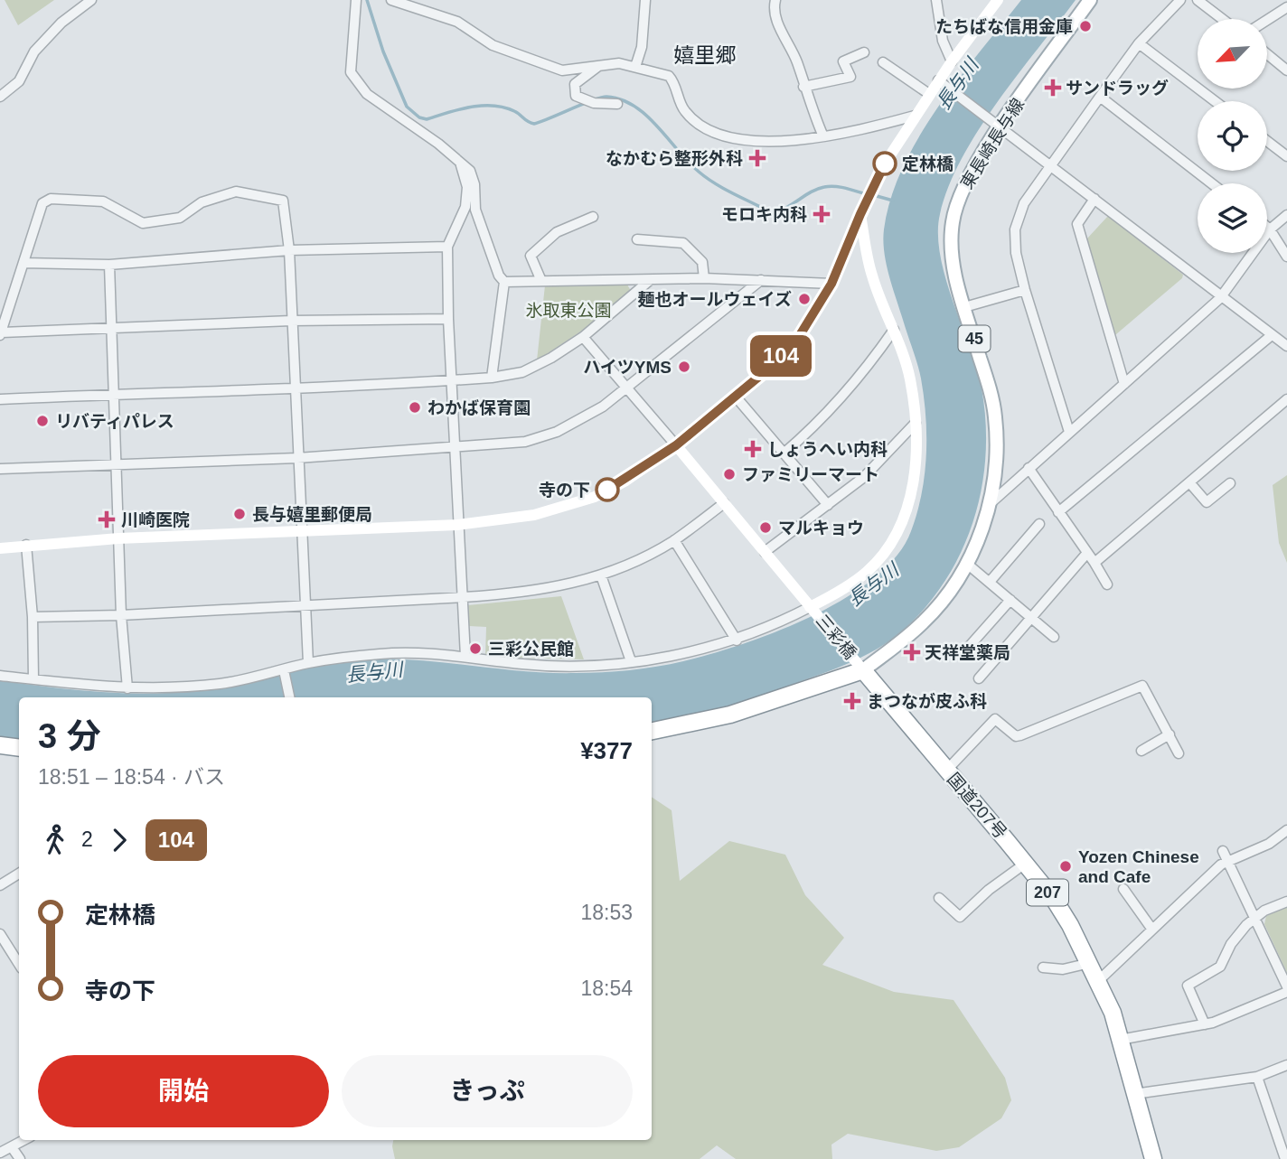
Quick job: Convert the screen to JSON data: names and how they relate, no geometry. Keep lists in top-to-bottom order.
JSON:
{
  "streets": {
    "highway": ["国道207号", "207"],
    "main road": ["東長崎長与線", "45"],
    "street": ["三彩橋"]
  },
  "crossings": [
    ["東長崎長与線", "三彩橋"],
    ["東長崎長与線", "国道207号"],
    ["三彩橋", "国道207号"]
  ],
  "districts": ["嬉里郷"],
  "water": ["長与川"],
  "parks": ["氷取東公園"],
  "places": {
    "other": [
      "たちばな信用金庫",
      "定林橋",
      "麺也オールウェイズ",
      "ハイツYMS",
      "わかば保育園",
      "リバティパレス",
      "ファミリーマート",
      "寺の下",
      "長与嬉里郵便局",
      "マルキョウ",
      "三彩公民館",
      "Yozen Chinese and Cafe"
    ],
    "health": [
      "サンドラッグ",
      "なかむら整形外科",
      "モロキ内科",
      "しょうへい内科",
      "川崎医院",
      "天祥堂薬局",
      "まつなが皮ふ科"
    ]
  },
  "lines": ["bus line 104"],
  "north": "bottom left",
  "page": {
    "on_map": "104",
    "heading": ["3 分", "18:51 – 18:54 · バス", "¥377"],
    "legs": ["2", "104"],
    "list": [
      {
        "name": "定林橋",
        "value": "18:53"
      },
      {
        "name": "寺の下",
        "value": "18:54"
      }
    ],
    "buttons": ["開始", "きっぷ"]
  }
}
